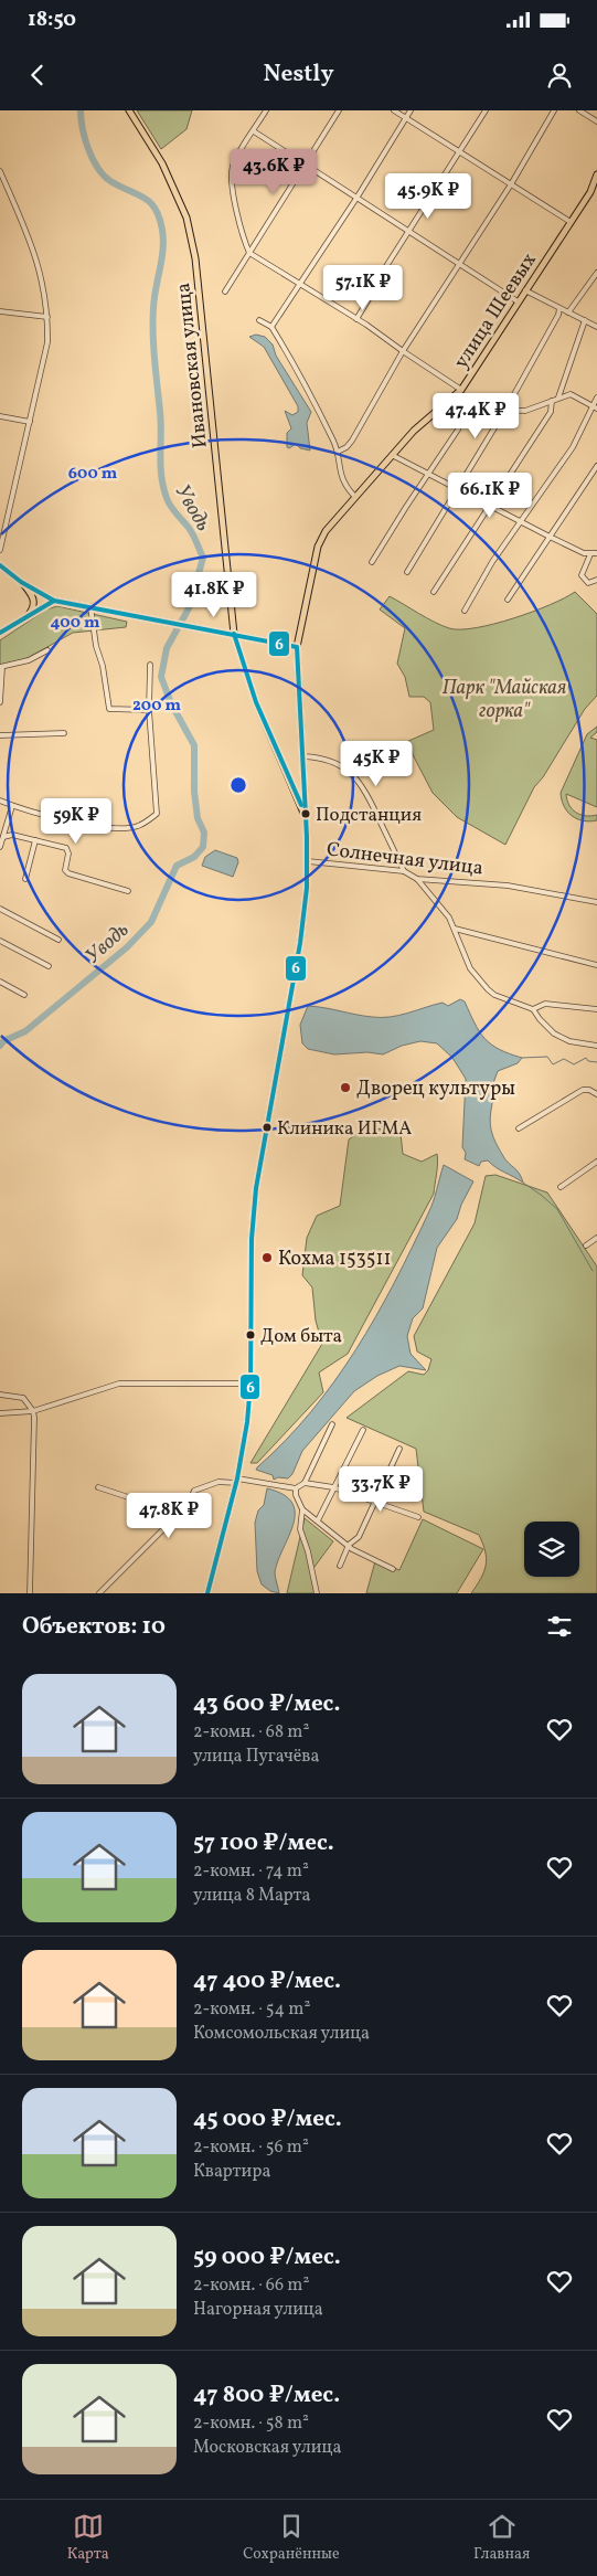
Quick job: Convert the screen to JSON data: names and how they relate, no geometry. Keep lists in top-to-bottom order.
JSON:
{
  "streets": {
    "main road": ["улица Шеевых", "Ивановская улица"],
    "street": ["Солнечная улица"]
  },
  "crossings": [
    ["улица Шеевых", "Ивановская улица"],
    ["Ивановская улица", "Солнечная улица"]
  ],
  "water": ["Уводь"],
  "parks": ["Парк \"Майская горка\""],
  "places": [
    "Подстанция",
    "Дворец культуры",
    "Клиника ИГМА",
    "Кохма 153511",
    "Дом быта"
  ],
  "lines": ["transit line 6"],
  "page": {
    "status": "18:50",
    "header": "Nestly",
    "price": [
      "43.6K ₽",
      "45.9K ₽",
      "57.1K ₽",
      "47.4K ₽",
      "66.1K ₽",
      "41.8K ₽",
      "45K ₽",
      "59K ₽",
      "33.7K ₽",
      "47.8K ₽"
    ],
    "heading": "Объектов: 10",
    "list": [
      {
        "name": "43 600 ₽/мес.",
        "note": "2-комн. · 68 m² · улица Пугачёва"
      },
      {
        "name": "57 100 ₽/мес.",
        "note": "2-комн. · 74 m² · улица 8 Марта"
      },
      {
        "name": "47 400 ₽/мес.",
        "note": "2-комн. · 54 m² · Комсомольская улица"
      },
      {
        "name": "45 000 ₽/мес.",
        "note": "2-комн. · 56 m² · Квартира"
      },
      {
        "name": "59 000 ₽/мес.",
        "note": "2-комн. · 66 m² · Нагорная улица"
      },
      {
        "name": "47 800 ₽/мес.",
        "note": "2-комн. · 58 m² · Московская улица"
      }
    ],
    "tabs": ["Карта", "Сохранённые", "Главная"]
  },
  "rings": ["600 m", "400 m", "200 m"]
}
